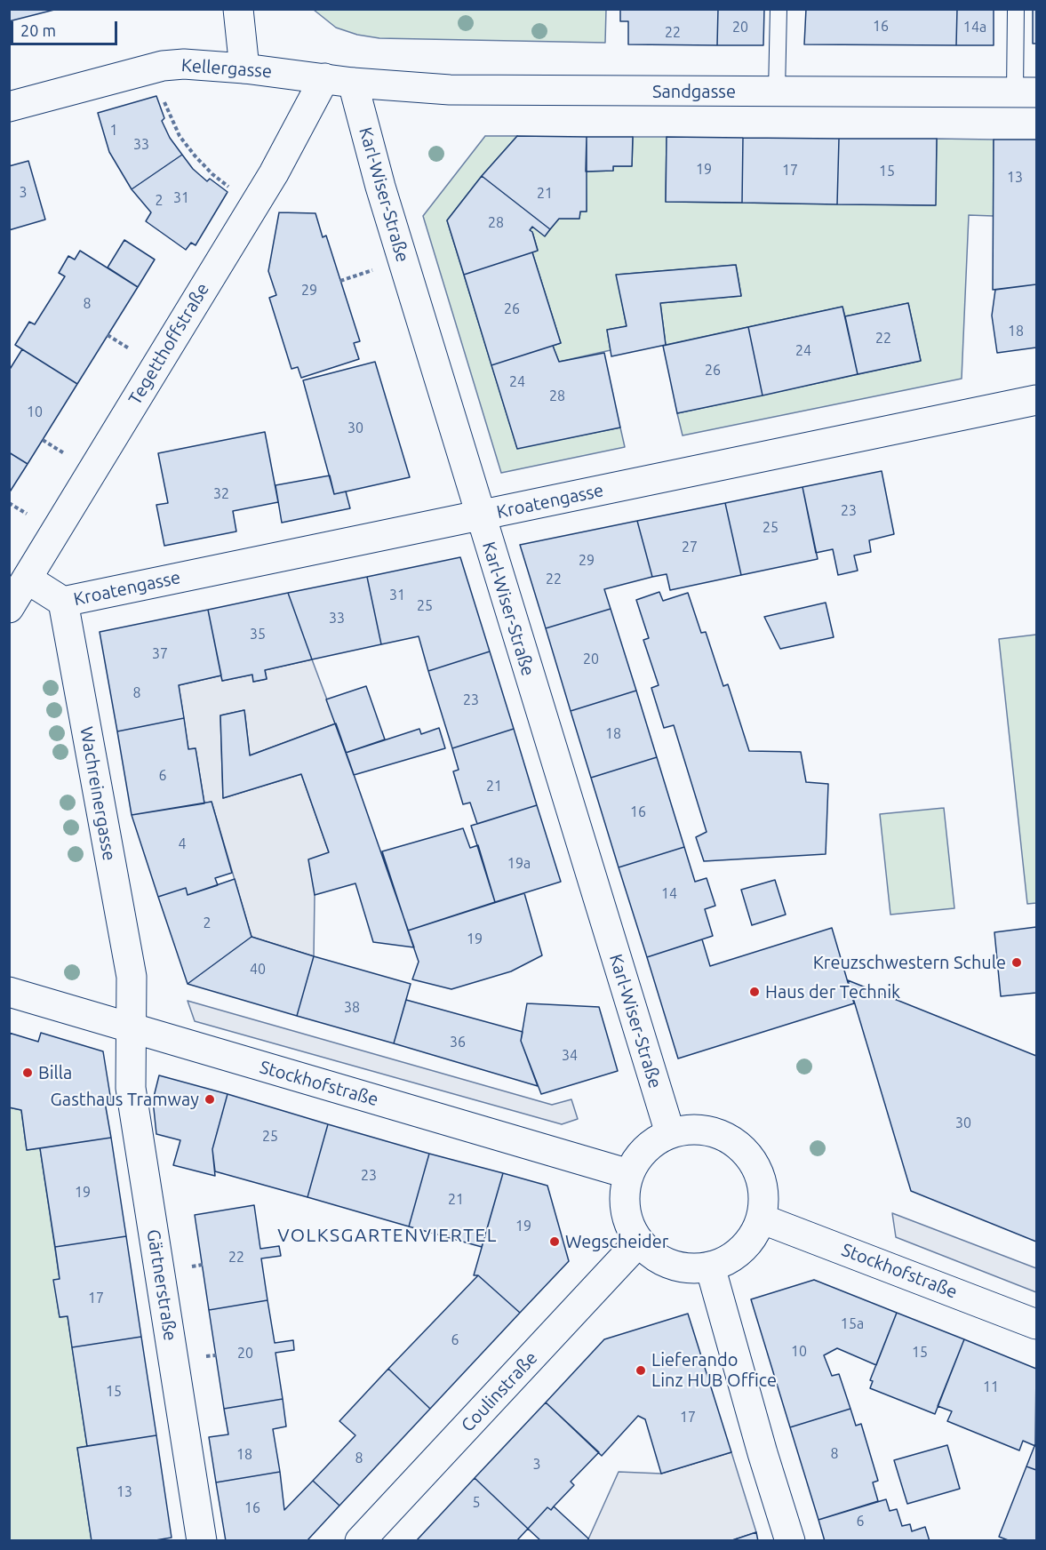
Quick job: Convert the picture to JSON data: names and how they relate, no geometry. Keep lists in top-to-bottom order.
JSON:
{
  "streets": {
    "street": [
      "Kellergasse",
      "Sandgasse",
      "Karl-Wiser-Straße",
      "Tegetthoffstraße",
      "Kroatengasse",
      "Wachreinergasse",
      "Stockhofstraße",
      "Gärtnerstraße",
      "Coulinstraße"
    ]
  },
  "crossings": [
    ["Kellergasse", "Sandgasse"],
    ["Kellergasse", "Karl-Wiser-Straße"],
    ["Kellergasse", "Tegetthoffstraße"],
    ["Sandgasse", "Karl-Wiser-Straße"],
    ["Sandgasse", "Tegetthoffstraße"],
    ["Karl-Wiser-Straße", "Tegetthoffstraße"],
    ["Karl-Wiser-Straße", "Kroatengasse"],
    ["Karl-Wiser-Straße", "Stockhofstraße"],
    ["Karl-Wiser-Straße", "Coulinstraße"],
    ["Kroatengasse", "Wachreinergasse"],
    ["Wachreinergasse", "Stockhofstraße"],
    ["Wachreinergasse", "Gärtnerstraße"],
    ["Stockhofstraße", "Gärtnerstraße"],
    ["Stockhofstraße", "Coulinstraße"]
  ],
  "districts": ["VOLKSGARTENVIERTEL"],
  "places": [
    "Kreuzschwestern Schule",
    "Haus der Technik",
    "Billa",
    "Gasthaus Tramway",
    "Wegscheider",
    "Lieferando Linz HUB Office"
  ],
  "house_numbers": [
    "16",
    "20",
    "14a",
    "22",
    "1",
    "33",
    "19",
    "17",
    "15",
    "13",
    "3",
    "21",
    "31",
    "2",
    "28",
    "29",
    "8",
    "26",
    "18",
    "22",
    "24",
    "26",
    "24",
    "28",
    "10",
    "30",
    "32",
    "23",
    "25",
    "27",
    "29",
    "22",
    "31",
    "25",
    "33",
    "35",
    "37",
    "20",
    "8",
    "23",
    "18",
    "6",
    "21",
    "16",
    "4",
    "19a",
    "14",
    "2",
    "19",
    "40",
    "38",
    "36",
    "34",
    "30",
    "25",
    "23",
    "19",
    "21",
    "19",
    "22",
    "17",
    "15a",
    "6",
    "10",
    "15",
    "20",
    "11",
    "15",
    "17",
    "8",
    "18",
    "8",
    "3",
    "13",
    "5",
    "16",
    "6"
  ],
  "scale_bar": "20 m"
}
